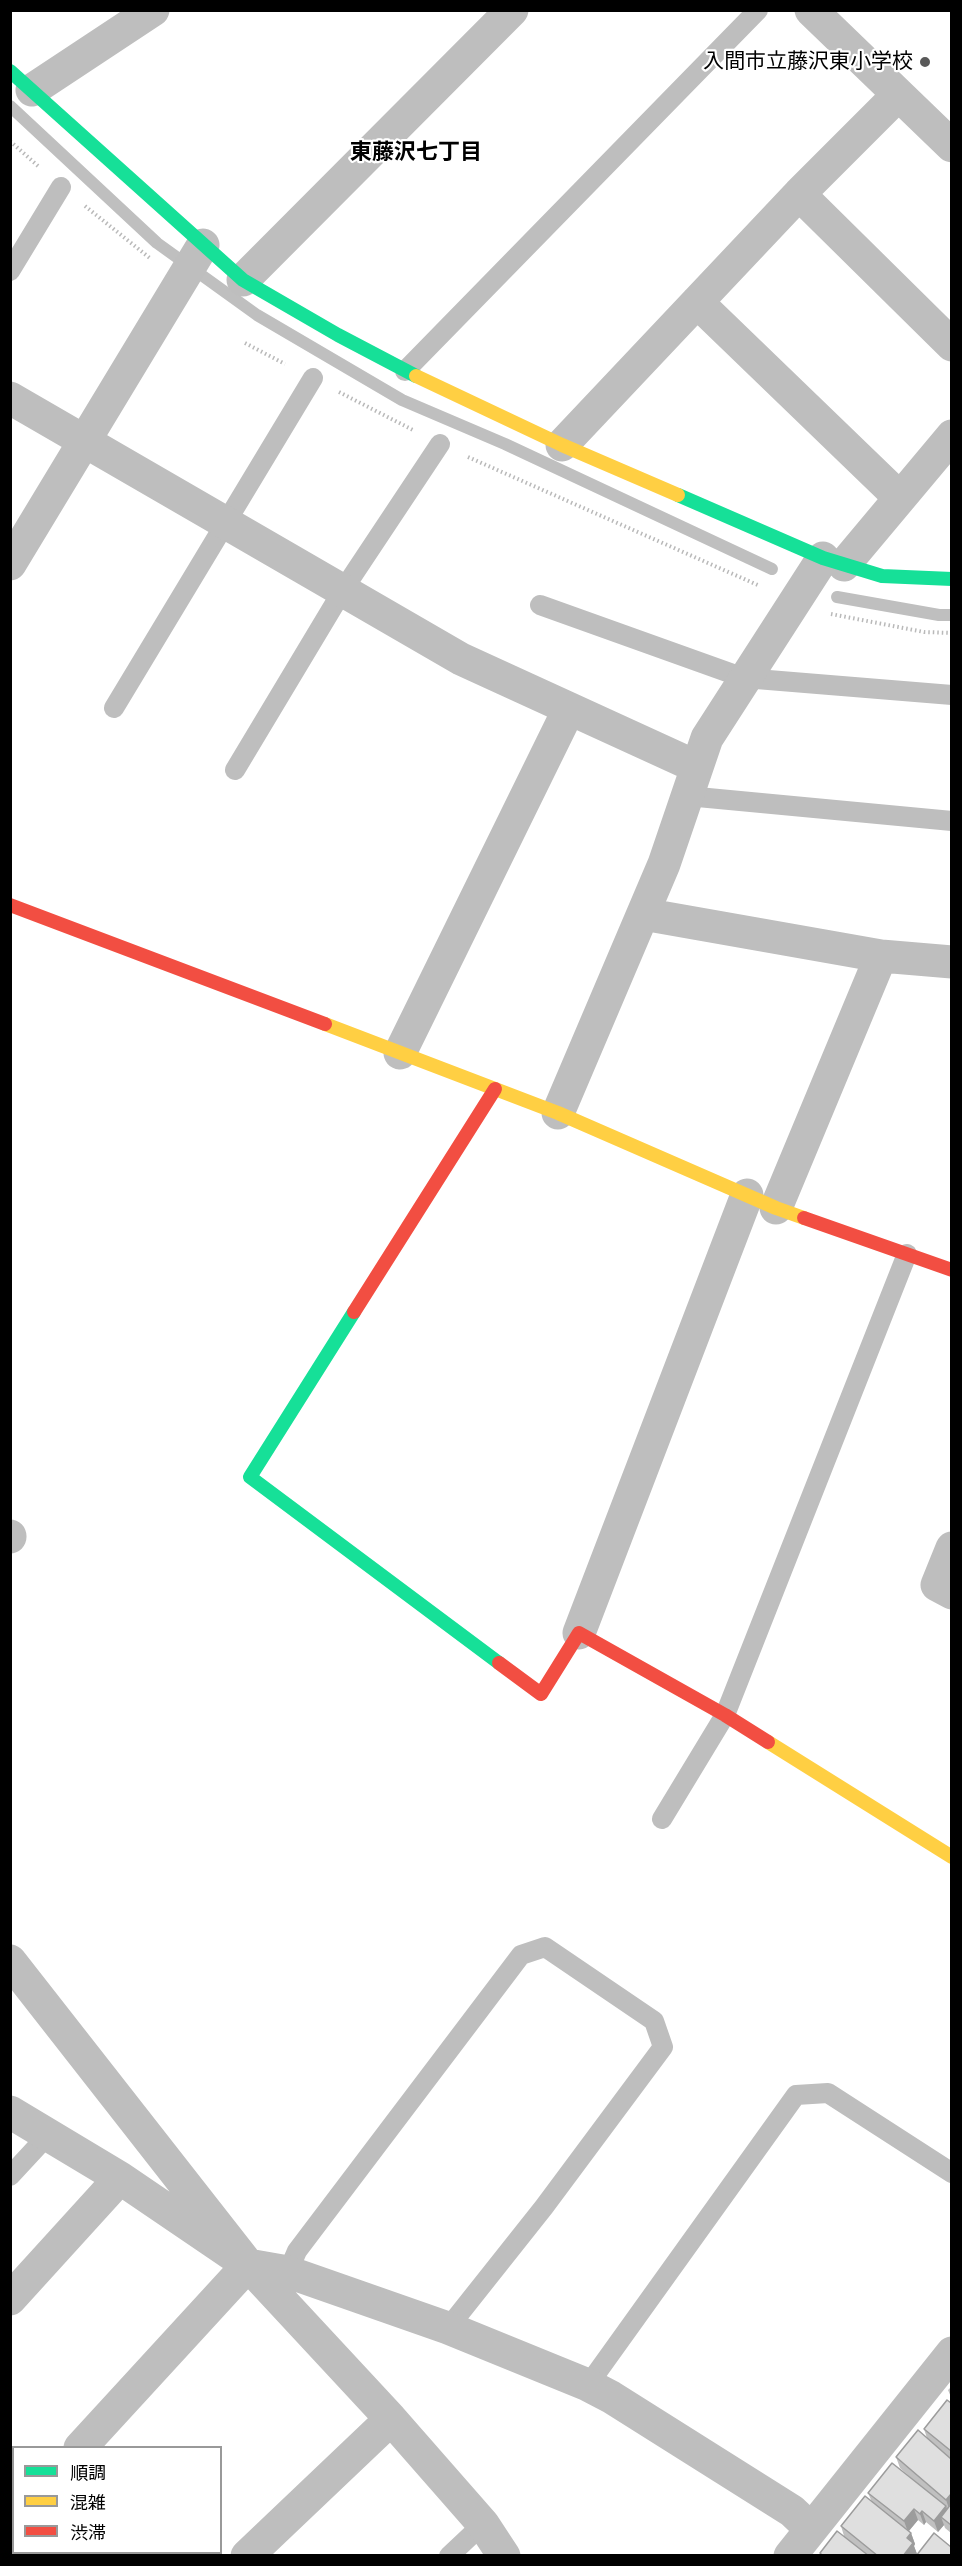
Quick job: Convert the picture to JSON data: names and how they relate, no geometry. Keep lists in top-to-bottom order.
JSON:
{
  "districts": ["東藤沢七丁目"],
  "places": ["入間市立藤沢東小学校"],
  "legend": ["順調", "混雑", "渋滞"]
}
